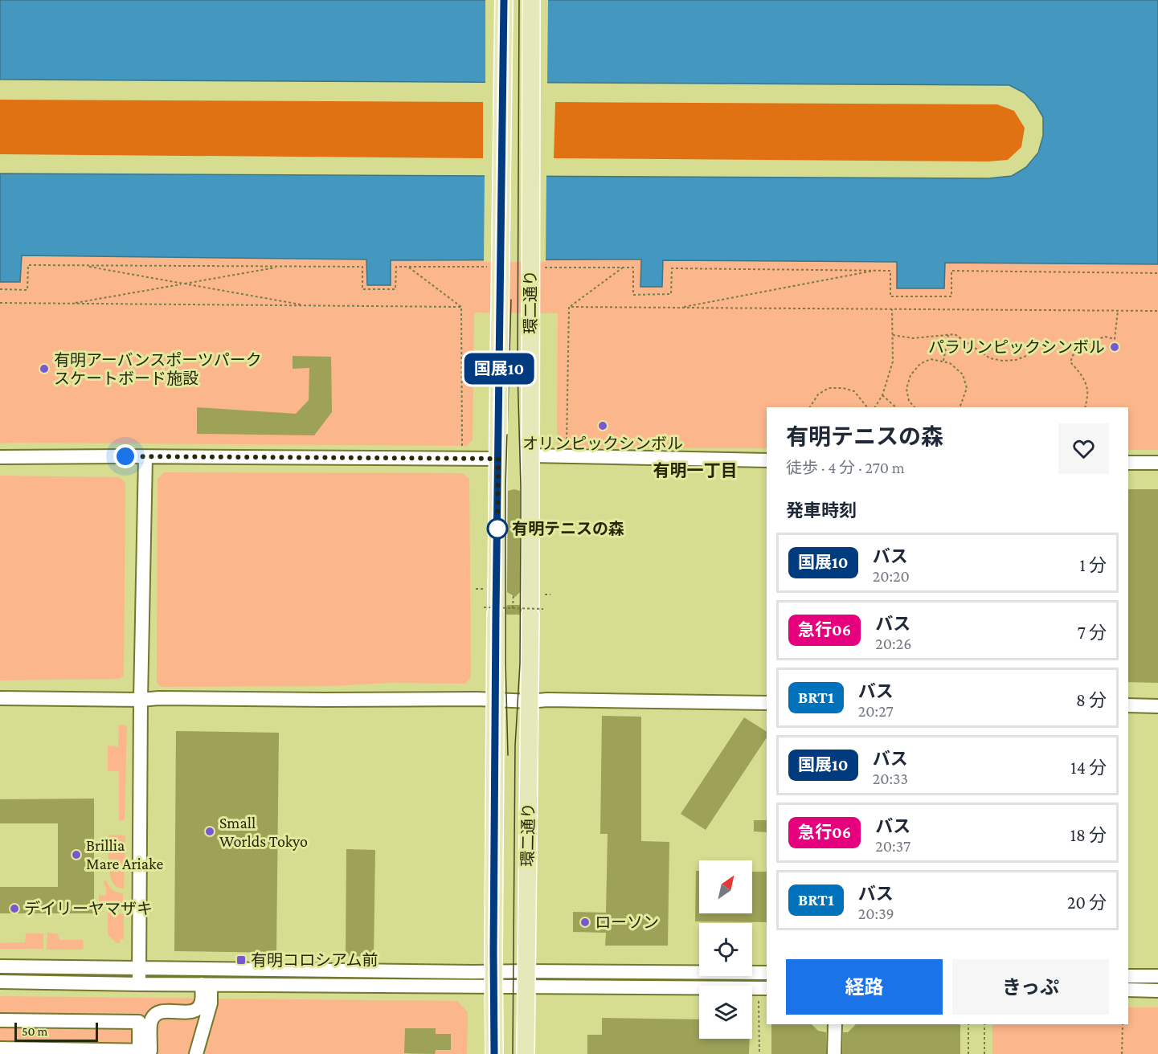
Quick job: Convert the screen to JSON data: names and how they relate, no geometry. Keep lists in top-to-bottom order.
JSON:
{
  "streets": {
    "main road": ["環二通り"]
  },
  "districts": ["有明一丁目"],
  "places": {
    "other": [
      "パラリンピックシンボル",
      "有明アーバンスポーツパーク スケートボード施設",
      "オリンピックシンボル",
      "有明テニスの森",
      "Small Worlds Tokyo",
      "Brillia Mare Ariake",
      "デイリーヤマザキ",
      "ローソン"
    ],
    "transit": ["有明コロシアム前"]
  },
  "lines": ["bus line 国展10"],
  "scale_bar": "50 m",
  "north": "top right",
  "page": {
    "on_map": "国展10",
    "heading": [
      ["有明テニスの森", "徒歩 · 4 分 · 270 m"],
      "発車時刻"
    ],
    "list": [
      {
        "mark": "国展10",
        "name": "バス",
        "note": "20:20",
        "value": "1 分"
      },
      {
        "mark": "急行06",
        "name": "バス",
        "note": "20:26",
        "value": "7 分"
      },
      {
        "mark": "BRT1",
        "name": "バス",
        "note": "20:27",
        "value": "8 分"
      },
      {
        "mark": "国展10",
        "name": "バス",
        "note": "20:33",
        "value": "14 分"
      },
      {
        "mark": "急行06",
        "name": "バス",
        "note": "20:37",
        "value": "18 分"
      },
      {
        "mark": "BRT1",
        "name": "バス",
        "note": "20:39",
        "value": "20 分"
      }
    ],
    "buttons": ["経路", "きっぷ"],
    "scale": "50 m"
  }
}
